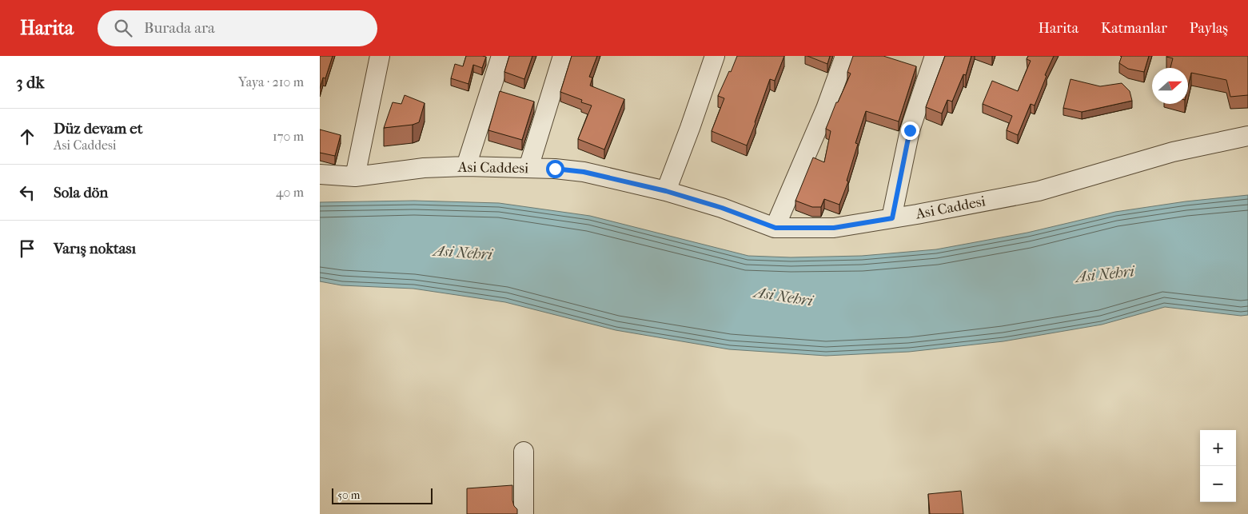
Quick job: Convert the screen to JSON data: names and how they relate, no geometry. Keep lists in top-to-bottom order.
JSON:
{
  "streets": {
    "street": ["Asi Caddesi"]
  },
  "water": ["Asi Nehri"],
  "scale_bar": "50 m",
  "north": "right",
  "page": {
    "header": "Harita",
    "search": "Burada ara",
    "nav": ["Harita", "Katmanlar", "Paylaş"],
    "heading": ["3 dk", "Yaya · 210 m"],
    "list": [
      ["Düz devam et", "Asi Caddesi", "170 m"],
      ["Sola dön", "40 m"],
      "Varış noktası"
    ],
    "map_buttons": ["+", "−"],
    "scale": "50 m"
  }
}
